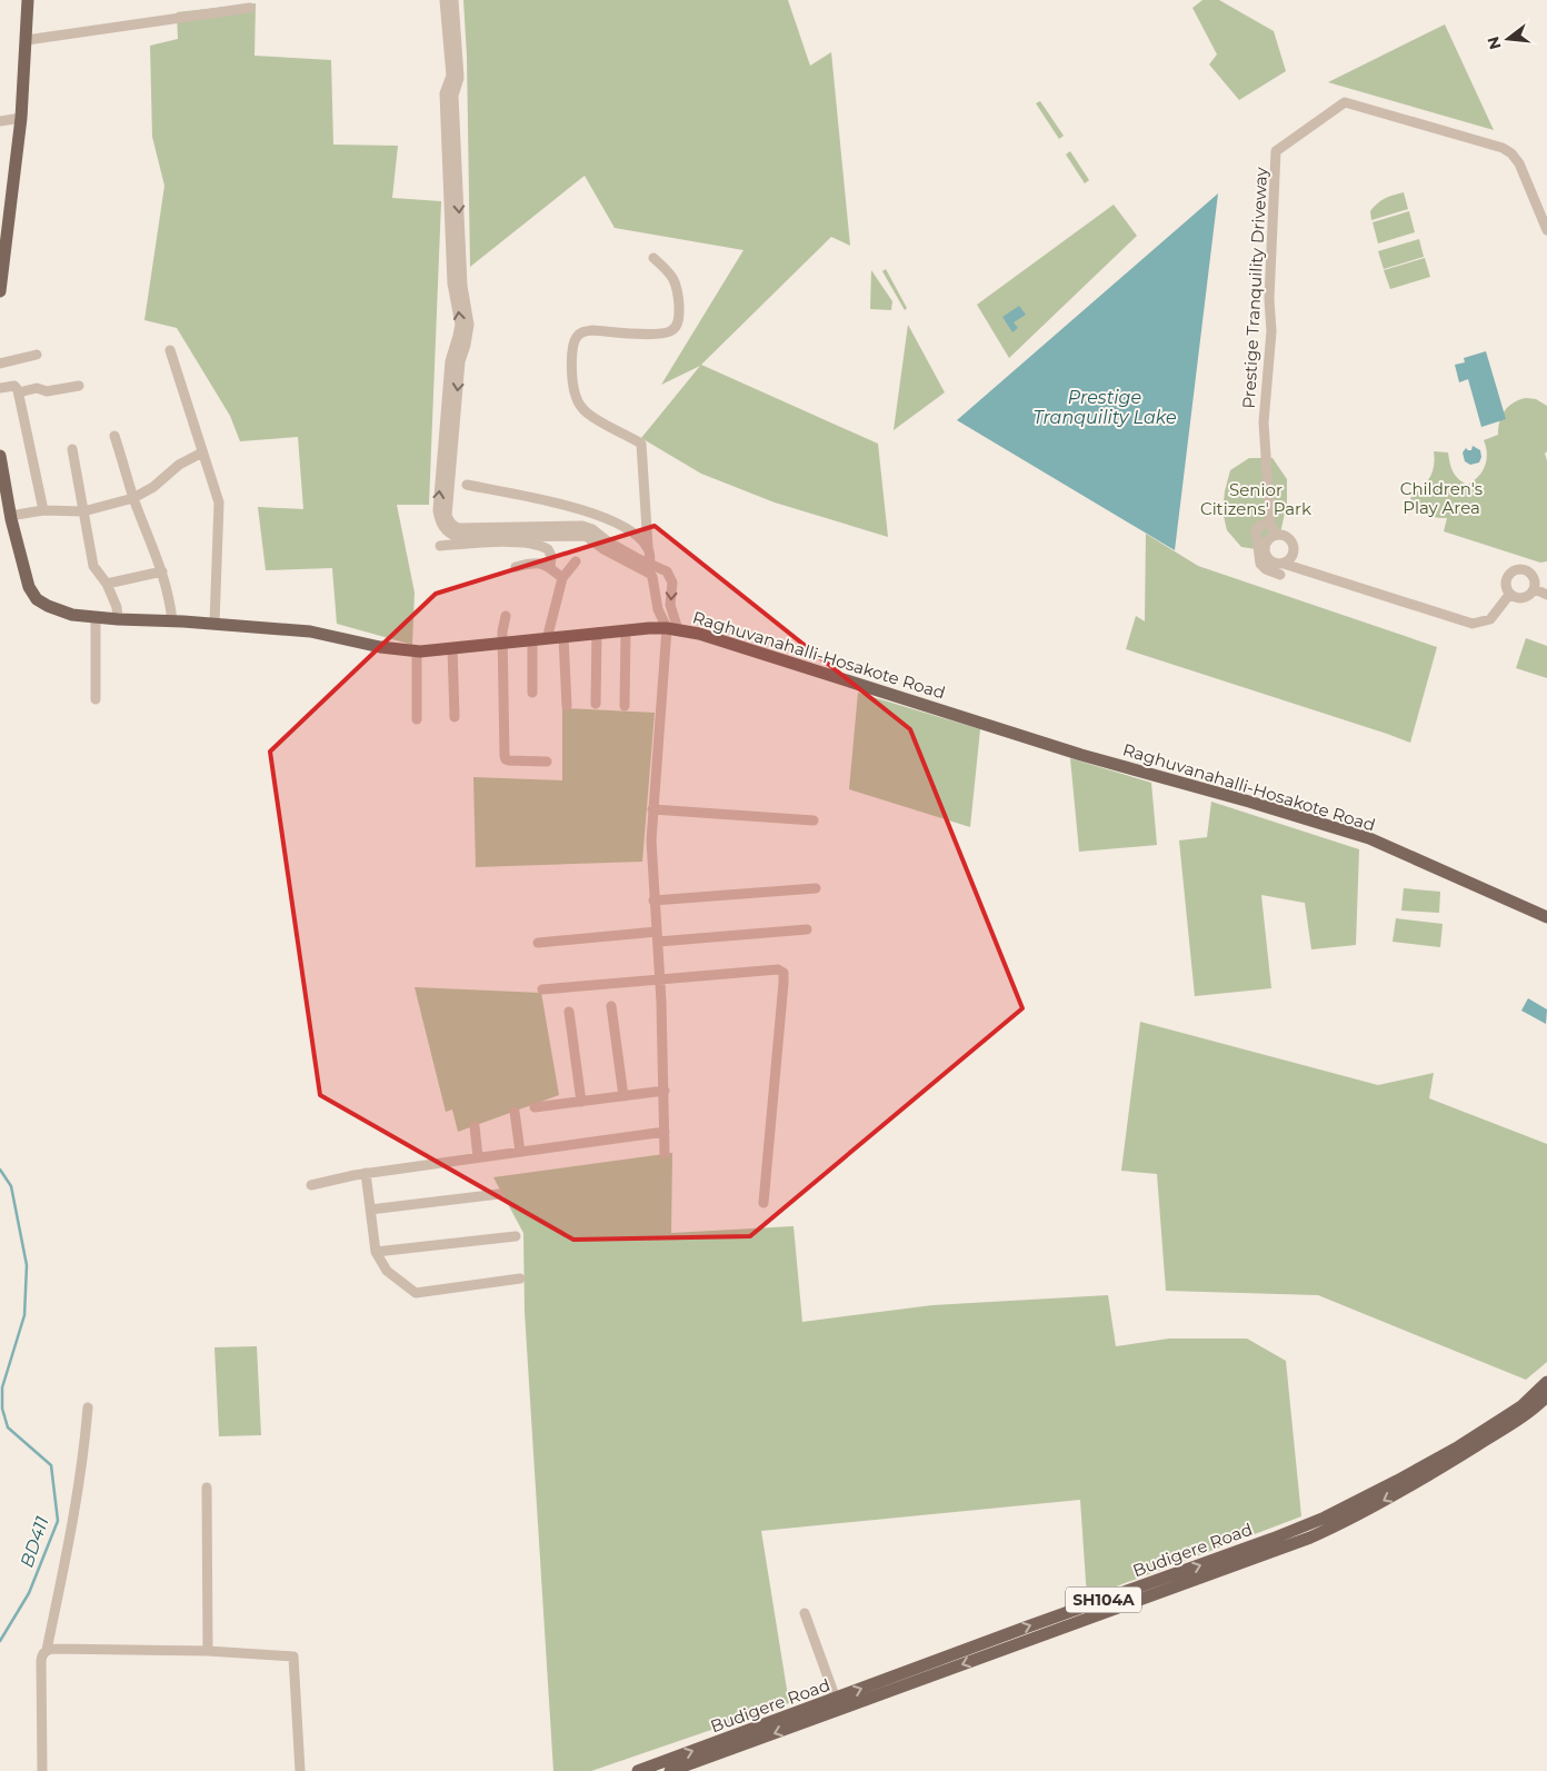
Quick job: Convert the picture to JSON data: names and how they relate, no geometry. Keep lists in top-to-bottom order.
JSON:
{
  "streets": {
    "main road": ["Raghuvanahalli-Hosakote Road", "Budigere Road", "SH104A"],
    "street": ["Prestige Tranquility Driveway"]
  },
  "water": ["Prestige Tranquility Lake", "BD411"],
  "parks": ["Children's Play Area", "Senior Citizens' Park"],
  "north": "left"
}
